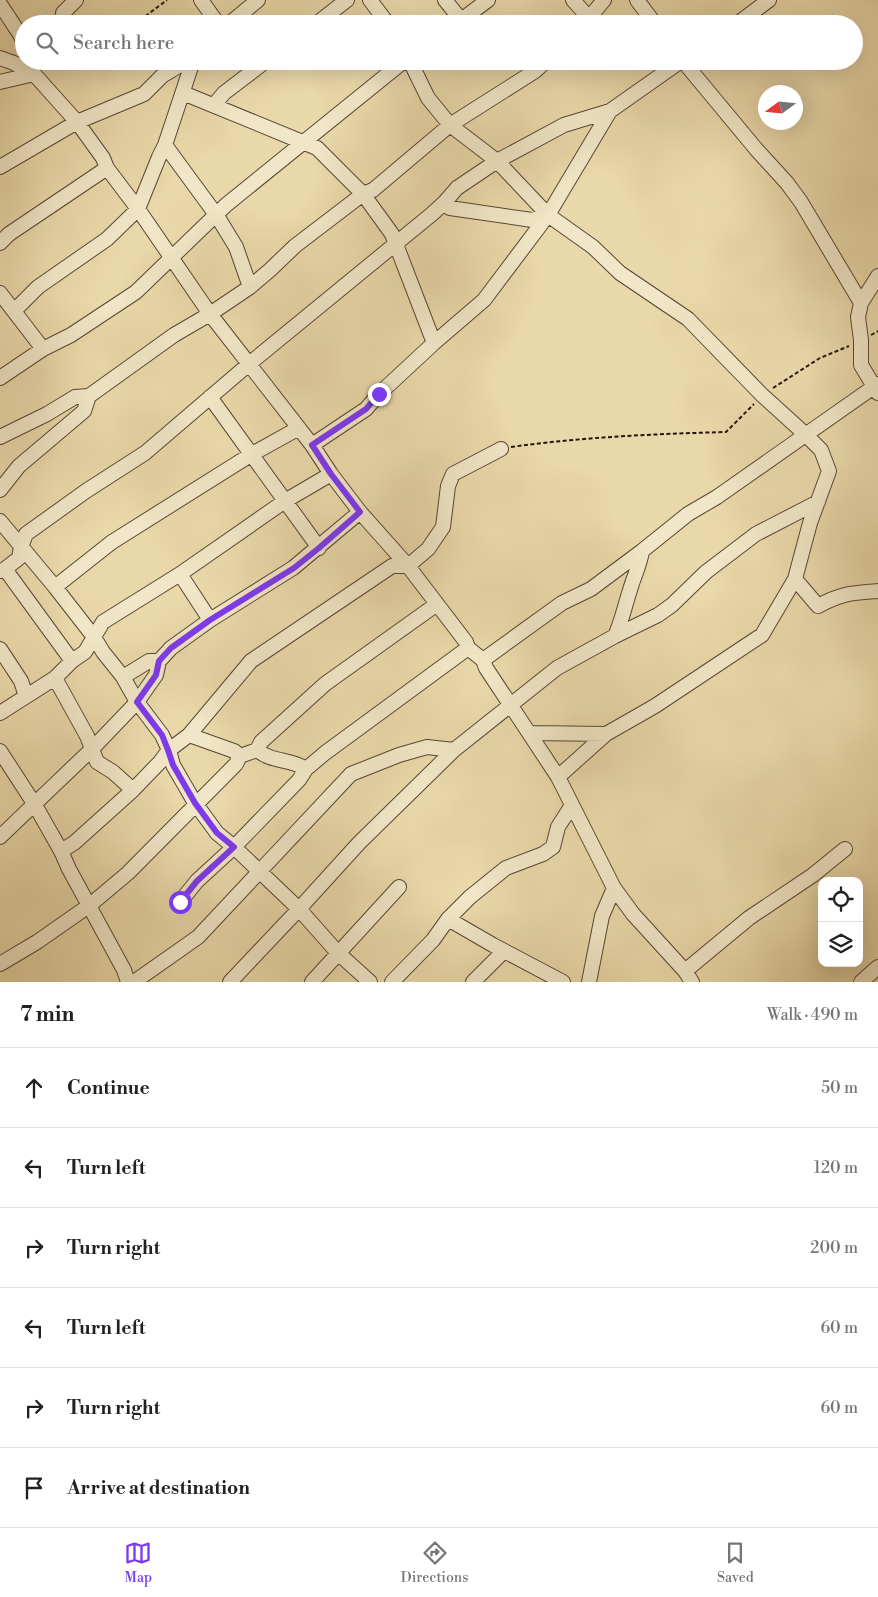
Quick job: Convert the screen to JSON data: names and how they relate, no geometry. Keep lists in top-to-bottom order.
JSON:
{
  "north": "left",
  "page": {
    "search": "Search here",
    "heading": ["7 min", "Walk · 490 m"],
    "list": [
      ["Continue", "50 m"],
      ["Turn left", "120 m"],
      ["Turn right", "200 m"],
      ["Turn left", "60 m"],
      ["Turn right", "60 m"],
      "Arrive at destination"
    ],
    "nav": ["Map", "Directions", "Saved"]
  }
}
